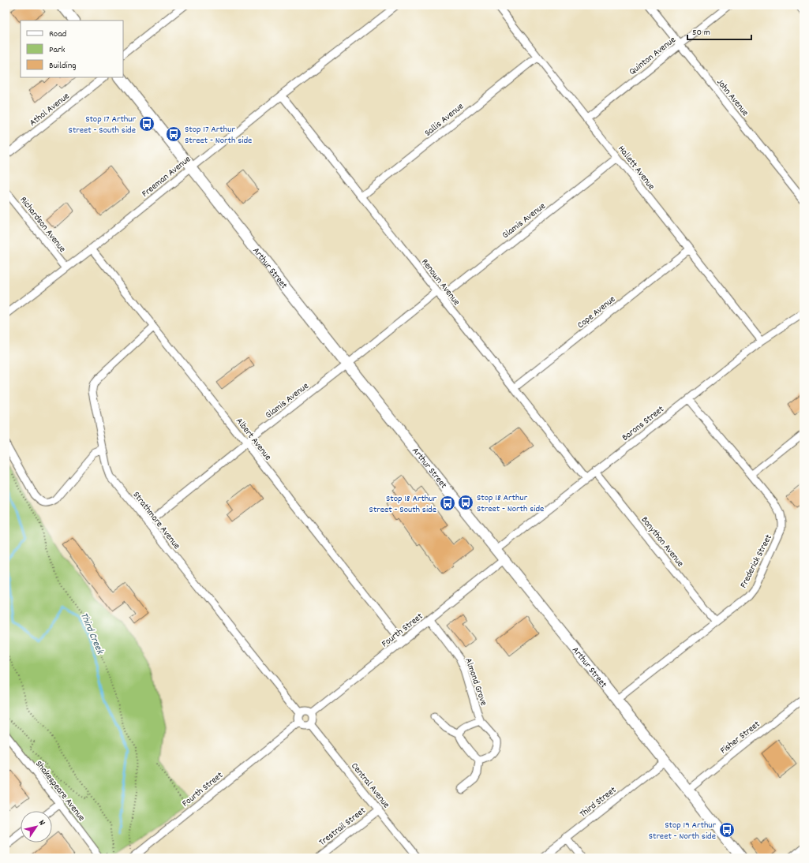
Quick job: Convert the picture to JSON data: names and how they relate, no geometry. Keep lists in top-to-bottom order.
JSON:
{
  "streets": {
    "street": [
      "Quinton Avenue",
      "John Avenue",
      "Athol Avenue",
      "Sallis Avenue",
      "Hallett Avenue",
      "Freeman Avenue",
      "Glamis Avenue",
      "Richardson Avenue",
      "Arthur Street",
      "Renown Avenue",
      "Cope Avenue",
      "Barons Street",
      "Albert Avenue",
      "Strathmore Avenue",
      "Bonython Avenue",
      "Frederick Street",
      "Fourth Street",
      "Almond Grove",
      "Fisher Street",
      "Central Avenue",
      "Shakespeare Avenue",
      "Third Street",
      "Trestrail Street"
    ]
  },
  "crossings": [
    ["Quinton Avenue", "John Avenue"],
    ["Quinton Avenue", "Hallett Avenue"],
    ["Sallis Avenue", "Hallett Avenue"],
    ["Sallis Avenue", "Renown Avenue"],
    ["Hallett Avenue", "Glamis Avenue"],
    ["Hallett Avenue", "Cope Avenue"],
    ["Hallett Avenue", "Barons Street"],
    ["Freeman Avenue", "Richardson Avenue"],
    ["Freeman Avenue", "Arthur Street"],
    ["Freeman Avenue", "Renown Avenue"],
    ["Freeman Avenue", "Albert Avenue"],
    ["Glamis Avenue", "Arthur Street"],
    ["Glamis Avenue", "Renown Avenue"],
    ["Glamis Avenue", "Albert Avenue"],
    ["Glamis Avenue", "Strathmore Avenue"],
    ["Arthur Street", "Barons Street"],
    ["Arthur Street", "Frederick Street"],
    ["Arthur Street", "Fourth Street"],
    ["Arthur Street", "Fisher Street"],
    ["Arthur Street", "Third Street"],
    ["Renown Avenue", "Cope Avenue"],
    ["Renown Avenue", "Barons Street"],
    ["Barons Street", "Bonython Avenue"],
    ["Barons Street", "Frederick Street"],
    ["Albert Avenue", "Strathmore Avenue"],
    ["Albert Avenue", "Fourth Street"],
    ["Strathmore Avenue", "Fourth Street"],
    ["Strathmore Avenue", "Central Avenue"],
    ["Bonython Avenue", "Frederick Street"],
    ["Fourth Street", "Almond Grove"],
    ["Fourth Street", "Central Avenue"],
    ["Central Avenue", "Trestrail Street"]
  ],
  "water": ["Third Creek"],
  "places": {
    "bus stop": [
      "Stop 17 Arthur Street - South side",
      "Stop 17 Arthur Street - North side",
      "Stop 18 Arthur Street - North side",
      "Stop 18 Arthur Street - South side",
      "Stop 19 Arthur Street - North side"
    ]
  },
  "legend": ["Road", "Park", "Building"],
  "scale_bar": "50 m",
  "north": "top right"
}
